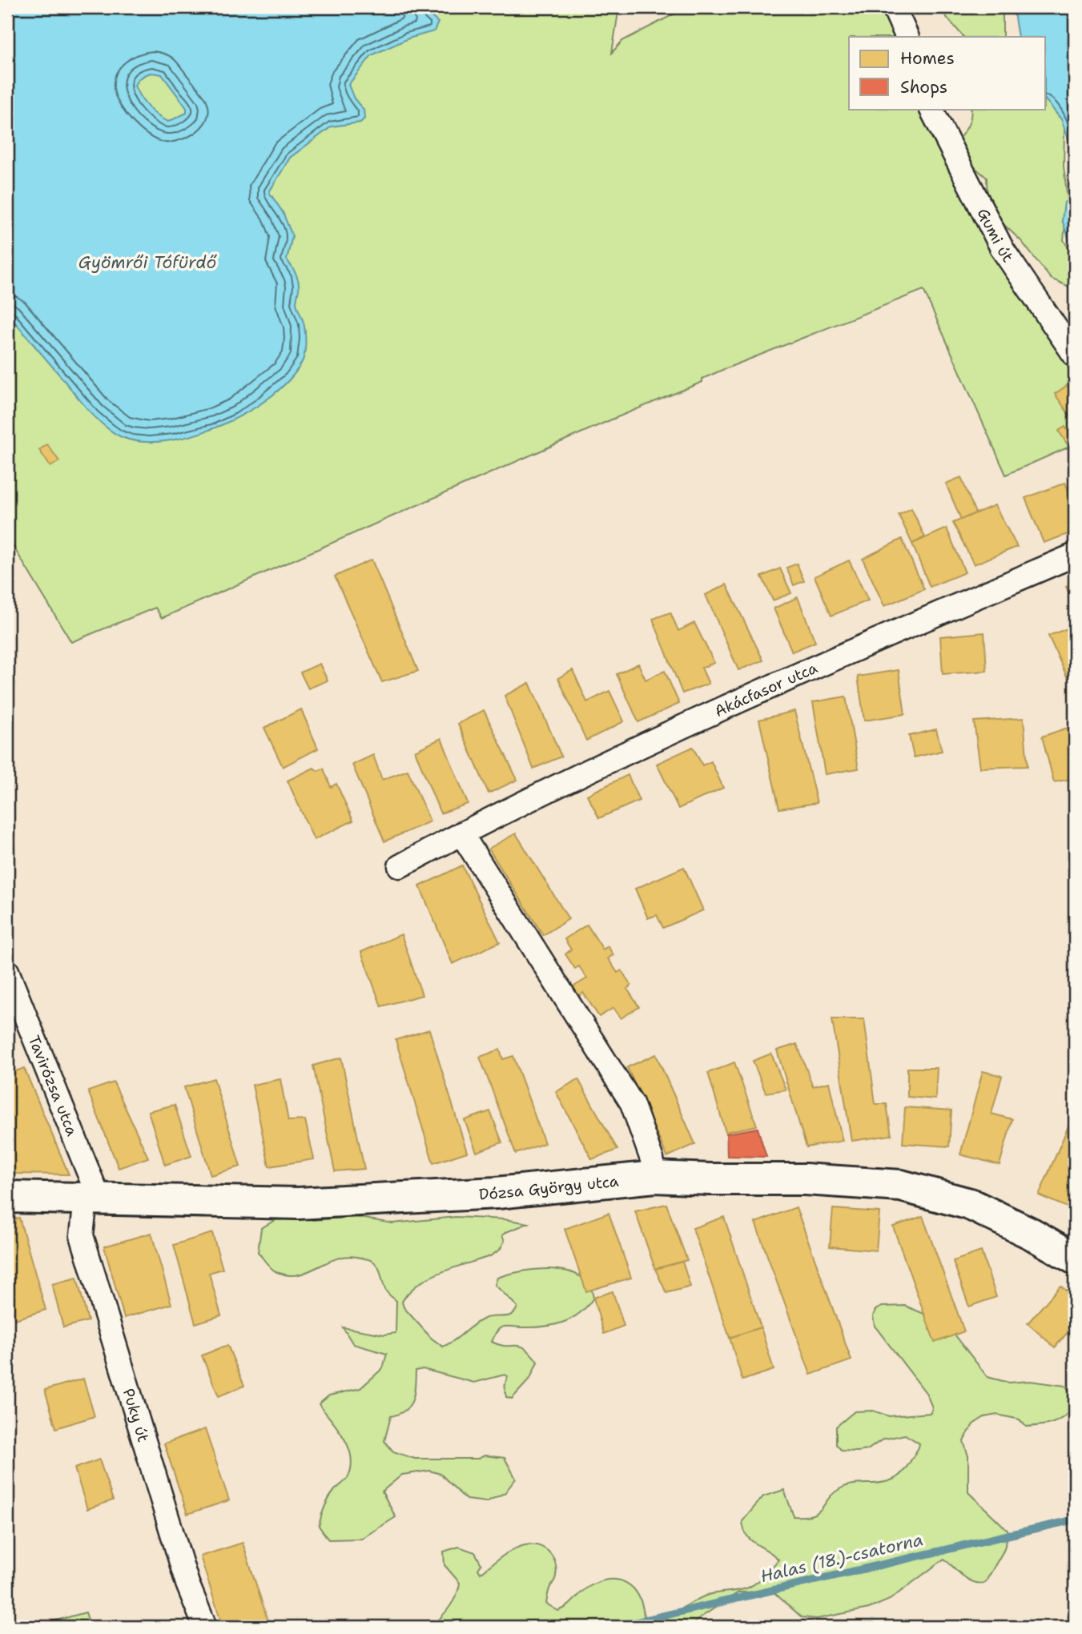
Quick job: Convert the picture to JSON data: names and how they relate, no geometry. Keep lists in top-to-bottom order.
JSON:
{
  "streets": {
    "main road": ["Dózsa György utca"],
    "street": [
      "Gumi út",
      "Akácfasor utca",
      "Tavirózsa utca",
      "Puky út"
    ]
  },
  "crossings": [
    ["Tavirózsa utca", "Dózsa György utca"],
    ["Tavirózsa utca", "Puky út"],
    ["Dózsa György utca", "Puky út"]
  ],
  "water": ["Gyömrői Tófürdő", "Halas (18.)-csatorna"],
  "legend": ["Homes", "Shops"]
}
